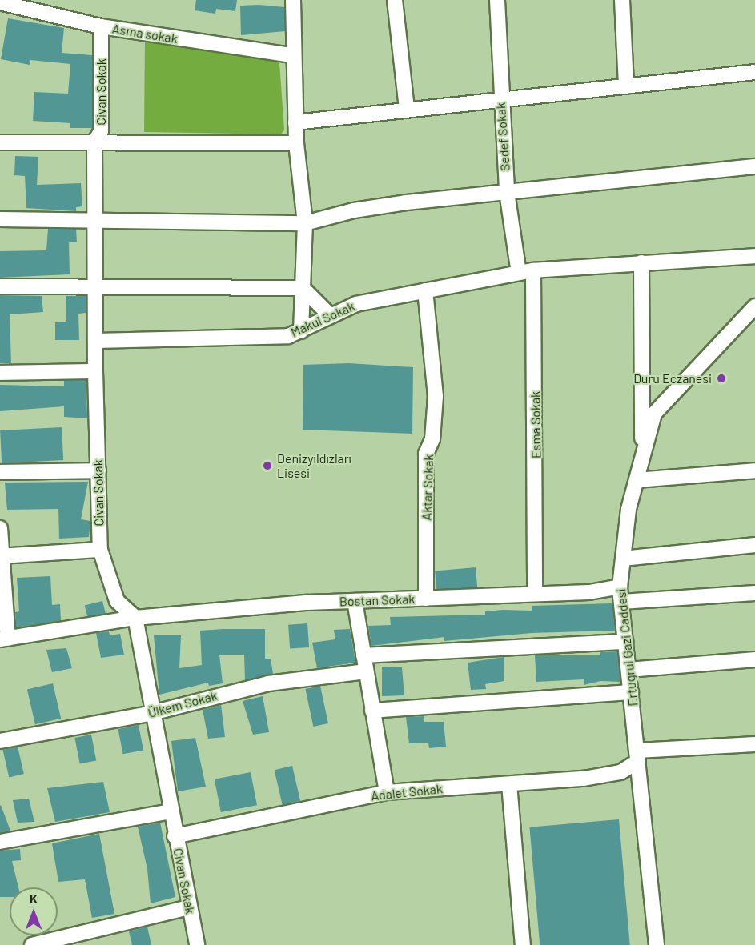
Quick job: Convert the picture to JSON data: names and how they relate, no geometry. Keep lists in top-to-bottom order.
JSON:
{
  "streets": {
    "street": [
      "Asma sokak",
      "Civan Sokak",
      "Sedef Sokak",
      "Makul Sokak",
      "Esma Sokak",
      "Aktar Sokak",
      "Bostan Sokak",
      "Ertugrul Gazi Caddesi",
      "Ülkem Sokak",
      "Adalet Sokak"
    ]
  },
  "crossings": [
    ["Asma sokak", "Civan Sokak"],
    ["Civan Sokak", "Makul Sokak"],
    ["Civan Sokak", "Bostan Sokak"],
    ["Civan Sokak", "Ülkem Sokak"],
    ["Civan Sokak", "Adalet Sokak"],
    ["Sedef Sokak", "Makul Sokak"],
    ["Sedef Sokak", "Esma Sokak"],
    ["Makul Sokak", "Esma Sokak"],
    ["Makul Sokak", "Aktar Sokak"],
    ["Esma Sokak", "Bostan Sokak"],
    ["Aktar Sokak", "Bostan Sokak"],
    ["Bostan Sokak", "Ertugrul Gazi Caddesi"],
    ["Ertugrul Gazi Caddesi", "Adalet Sokak"]
  ],
  "places": ["Duru Eczanesi", "Denizyıldızları Lisesi"],
  "north": "top"
}
